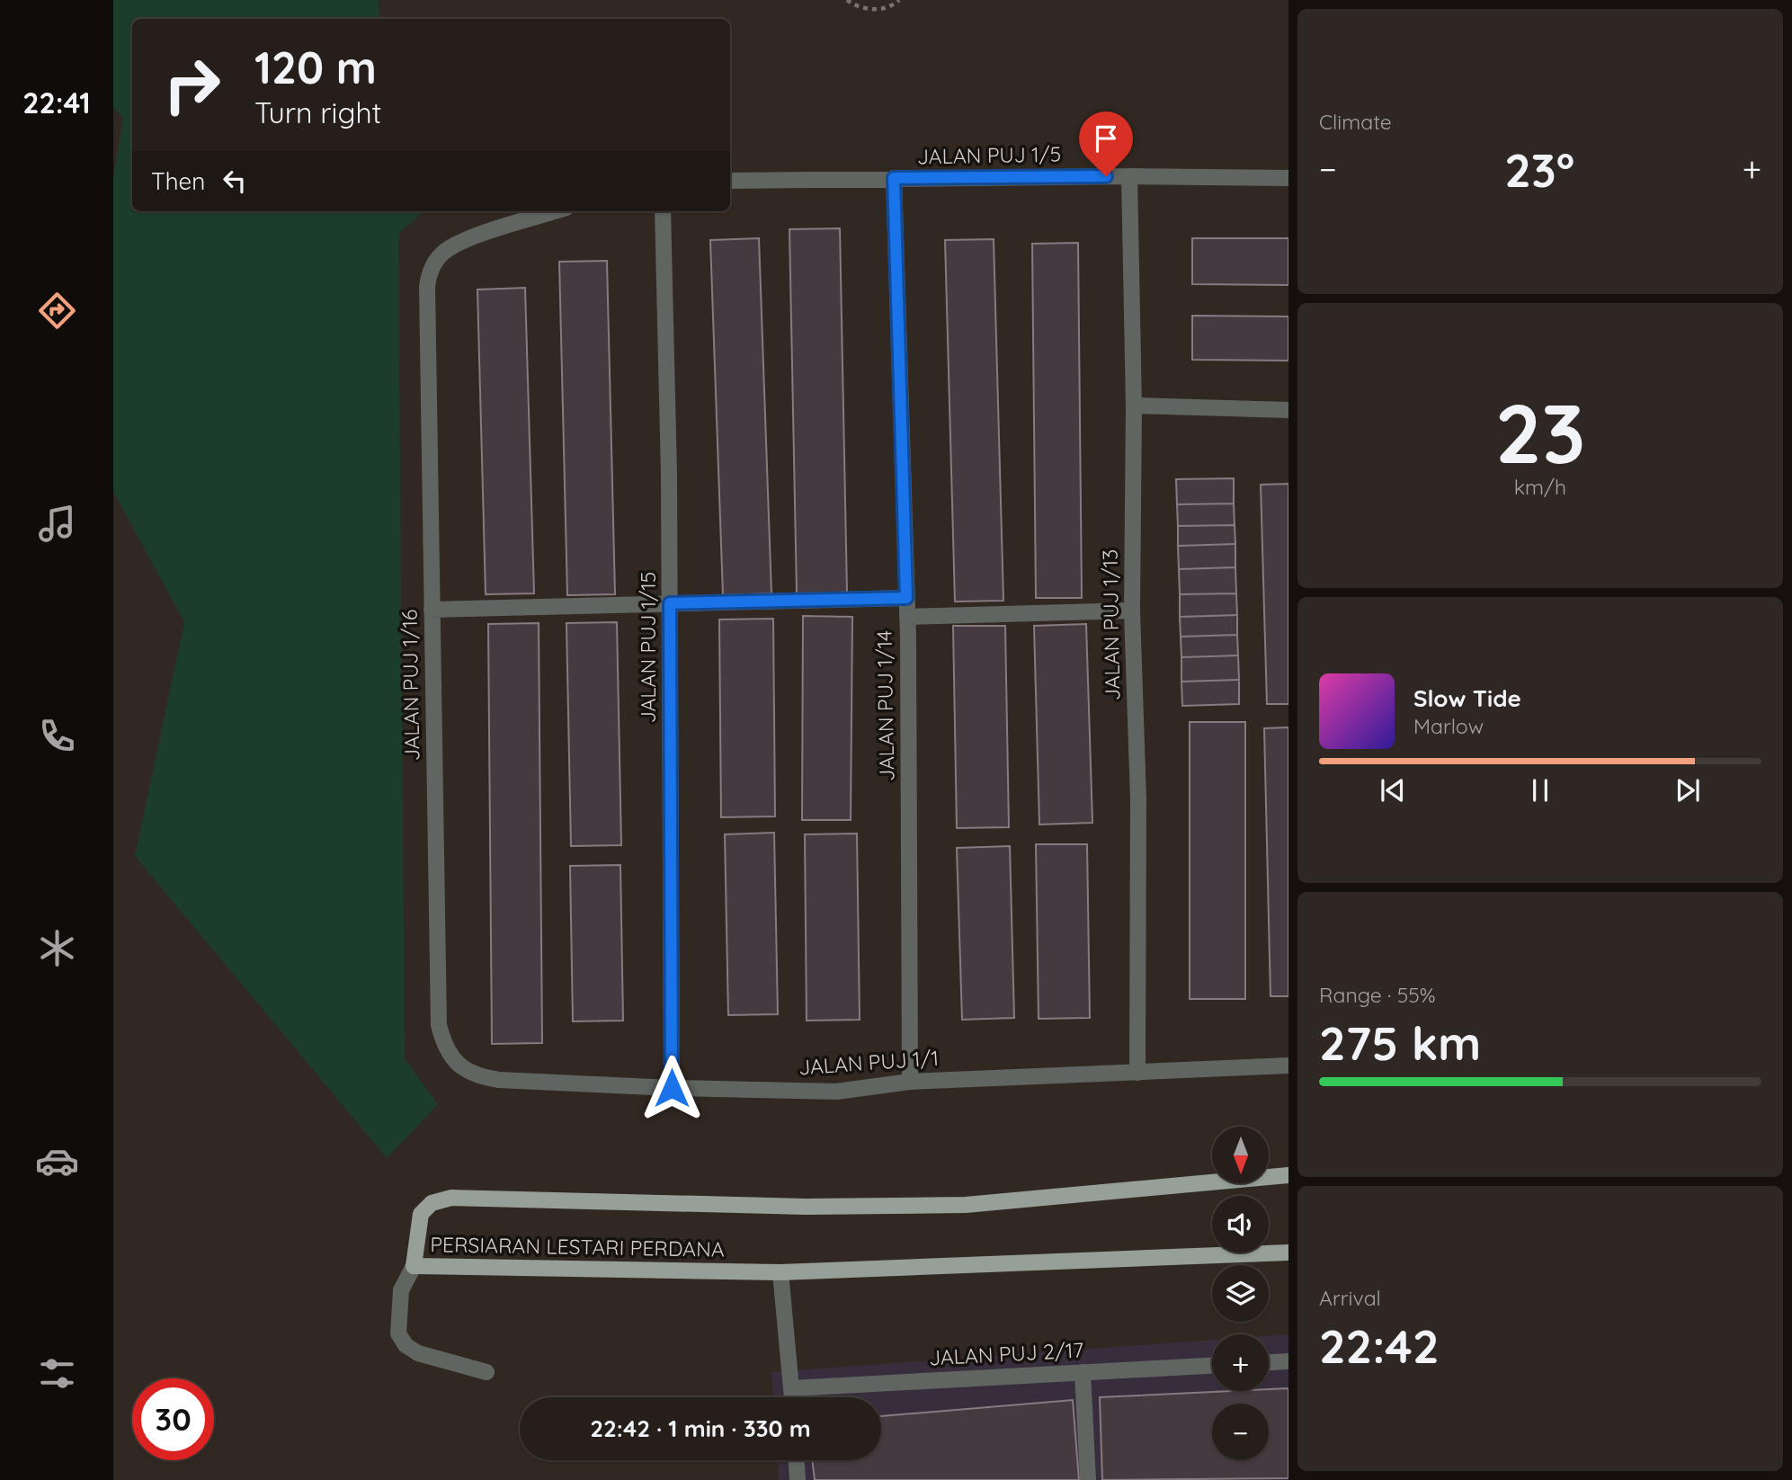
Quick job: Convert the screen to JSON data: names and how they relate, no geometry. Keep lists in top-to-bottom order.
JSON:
{
  "streets": {
    "main road": ["PERSIARAN LESTARI PERDANA"],
    "street": [
      "JALAN PUJ 1/5",
      "JALAN PUJ 1/13",
      "JALAN PUJ 1/15",
      "JALAN PUJ 1/16",
      "JALAN PUJ 1/14",
      "JALAN PUJ 1/1",
      "JALAN PUJ 2/17"
    ]
  },
  "crossings": [
    ["JALAN PUJ 1/5", "JALAN PUJ 1/13"],
    ["JALAN PUJ 1/5", "JALAN PUJ 1/14"],
    ["JALAN PUJ 1/13", "JALAN PUJ 1/1"],
    ["JALAN PUJ 1/15", "JALAN PUJ 1/1"],
    ["JALAN PUJ 1/16", "JALAN PUJ 1/1"],
    ["JALAN PUJ 1/14", "JALAN PUJ 1/1"]
  ],
  "north": "bottom",
  "page": {
    "tabs": "22:41",
    "tile": [
      "Climate",
      ["23", "km/h"],
      ["Range · 55%", "275 km"],
      ["Arrival", "22:42"]
    ],
    "turn": ["120 m", "Turn right"],
    "heat": ["−", "23°", "+"],
    "then": "Then",
    "song": ["Slow Tide", "Marlow"],
    "map_buttons": ["+", "−"],
    "limit": "30",
    "trip": "22:42 · 1 min · 330 m"
  }
}
